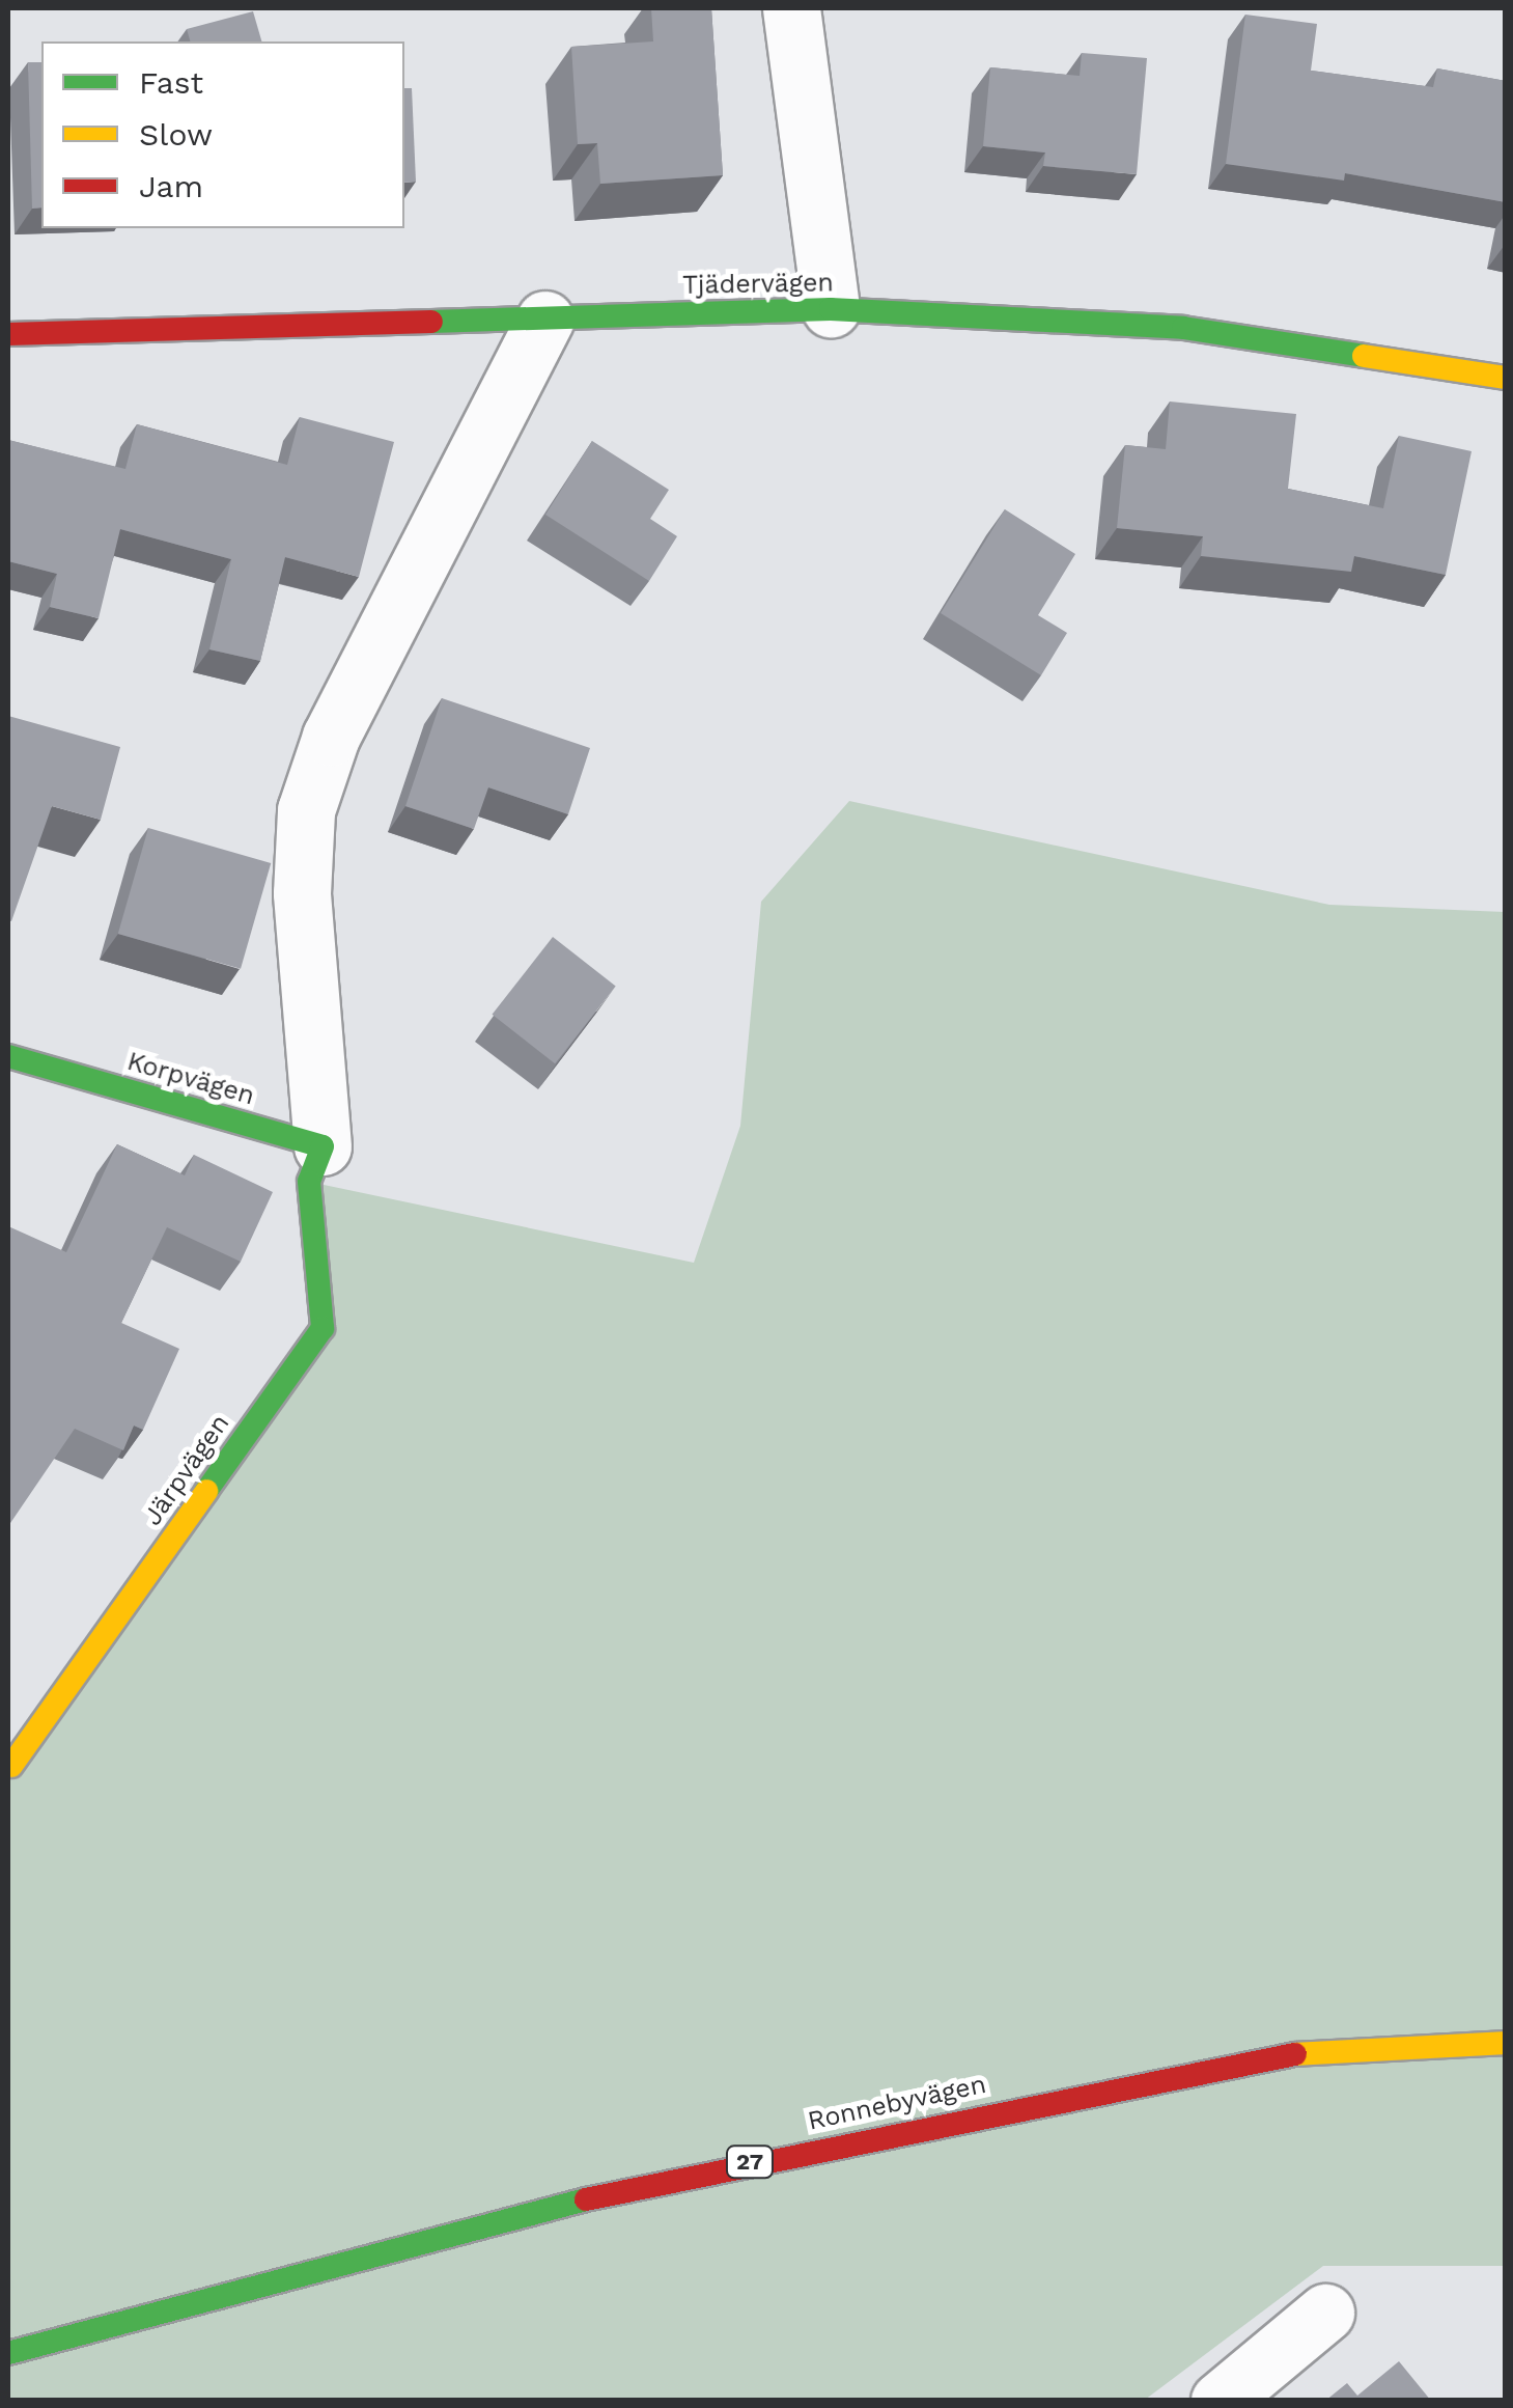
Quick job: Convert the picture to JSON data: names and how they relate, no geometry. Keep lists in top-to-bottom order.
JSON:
{
  "streets": {
    "street": [
      "Tjädervägen",
      "Korpvägen",
      "Järpvägen",
      "Ronnebyvägen",
      "27"
    ]
  },
  "crossings": [
    ["Korpvägen", "Järpvägen"]
  ],
  "legend": ["Fast", "Slow", "Jam"]
}
